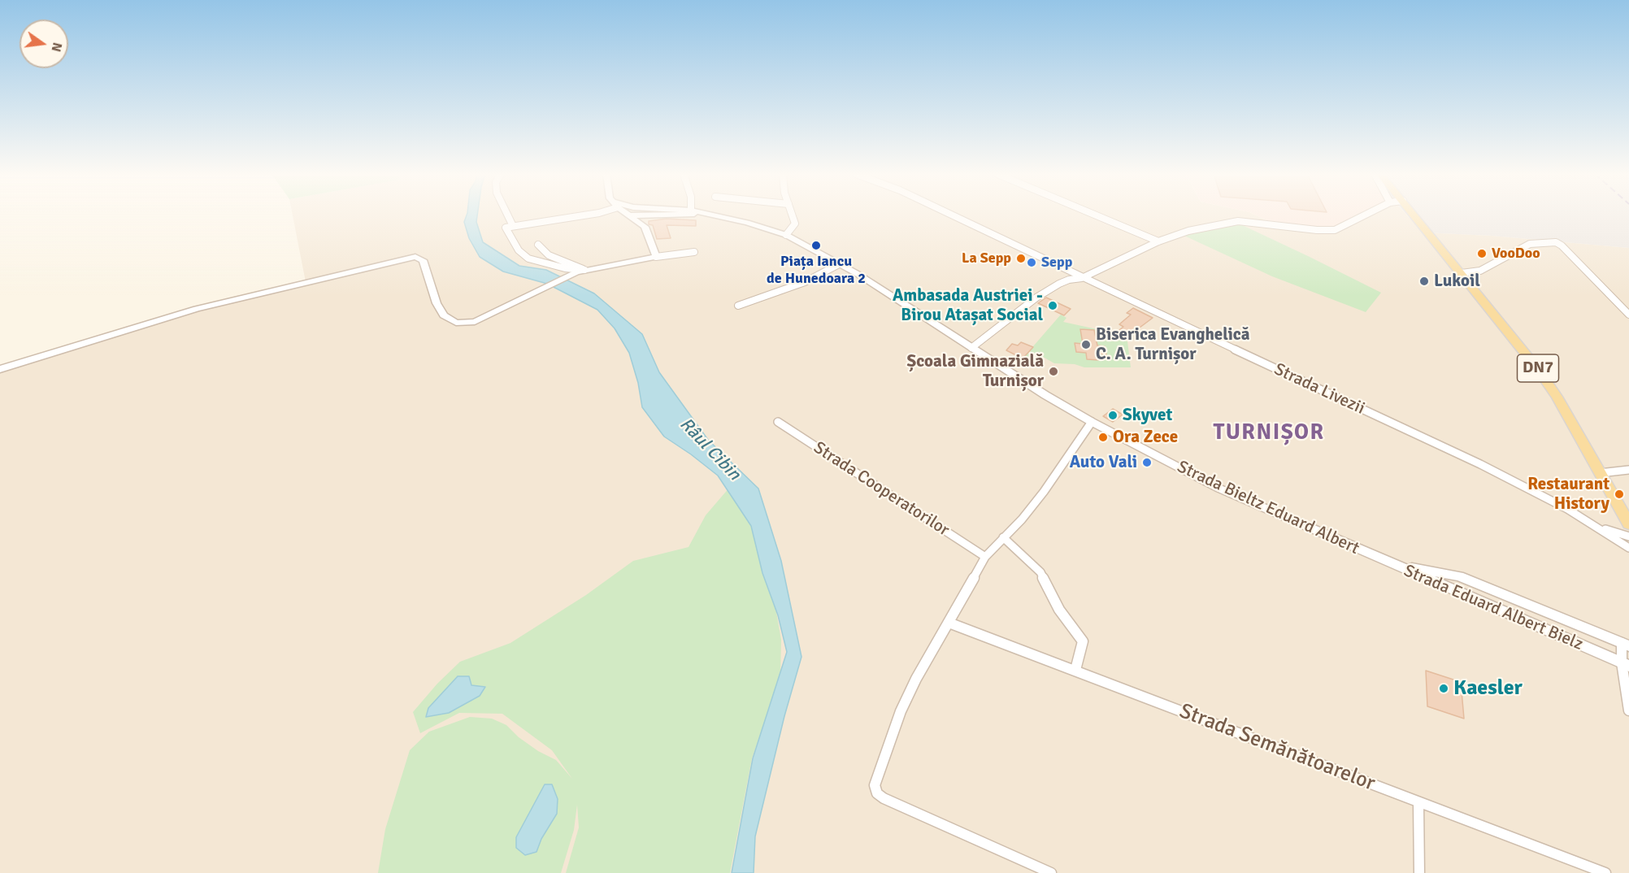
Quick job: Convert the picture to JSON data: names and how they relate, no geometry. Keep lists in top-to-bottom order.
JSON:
{
  "streets": {
    "main road": ["DN7"],
    "street": [
      "Strada Livezii",
      "Strada Cooperatorilor",
      "Strada Bieltz Eduard Albert",
      "Strada Eduard Albert Bielz",
      "Strada Semănătoarelor"
    ]
  },
  "crossings": [
    ["Strada Bieltz Eduard Albert", "Strada Eduard Albert Bielz"]
  ],
  "districts": ["TURNIȘOR"],
  "water": ["Râul Cibin"],
  "places": [
    "Piața Iancu de Hunedoara 2",
    "VooDoo",
    "La Sepp",
    "Sepp",
    "Lukoil",
    "Ambasada Austriei - Birou Atașat Social",
    "Biserica Evanghelică C. A. Turnișor",
    "Școala Gimnazială Turnișor",
    "Skyvet",
    "Ora Zece",
    "Auto Vali",
    "Restaurant History",
    "Kaesler"
  ],
  "north": "right"
}
